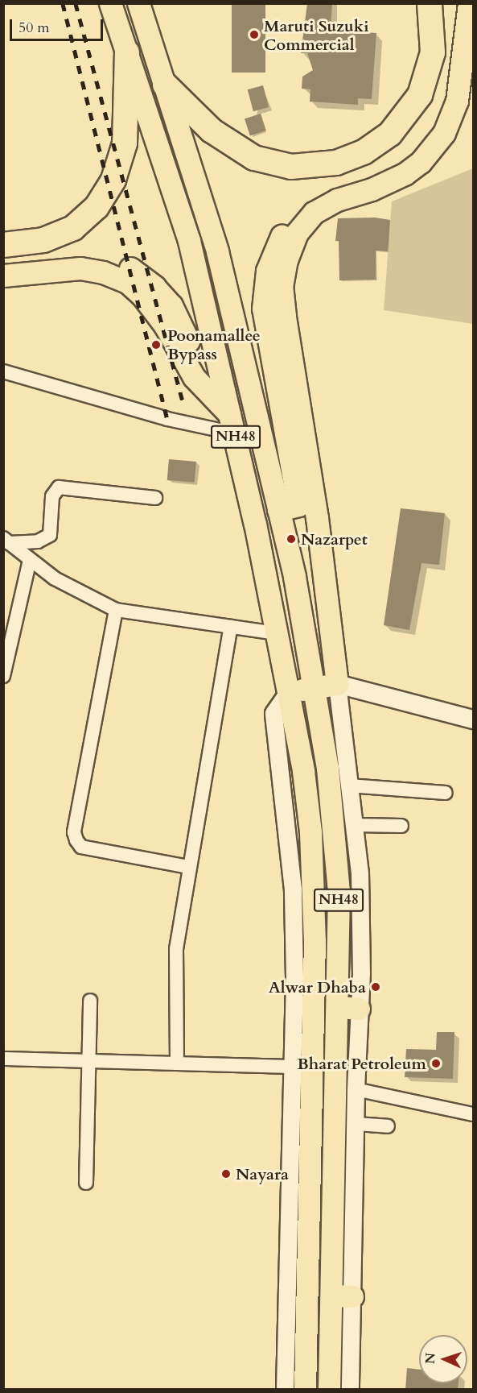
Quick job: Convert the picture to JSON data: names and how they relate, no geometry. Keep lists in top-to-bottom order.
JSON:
{
  "streets": {
    "highway": ["NH48"]
  },
  "places": [
    "Maruti Suzuki Commercial",
    "Poonamallee Bypass",
    "Nazarpet",
    "Alwar Dhaba",
    "Bharat Petroleum",
    "Nayara"
  ],
  "scale_bar": "50 m",
  "north": "left"
}
